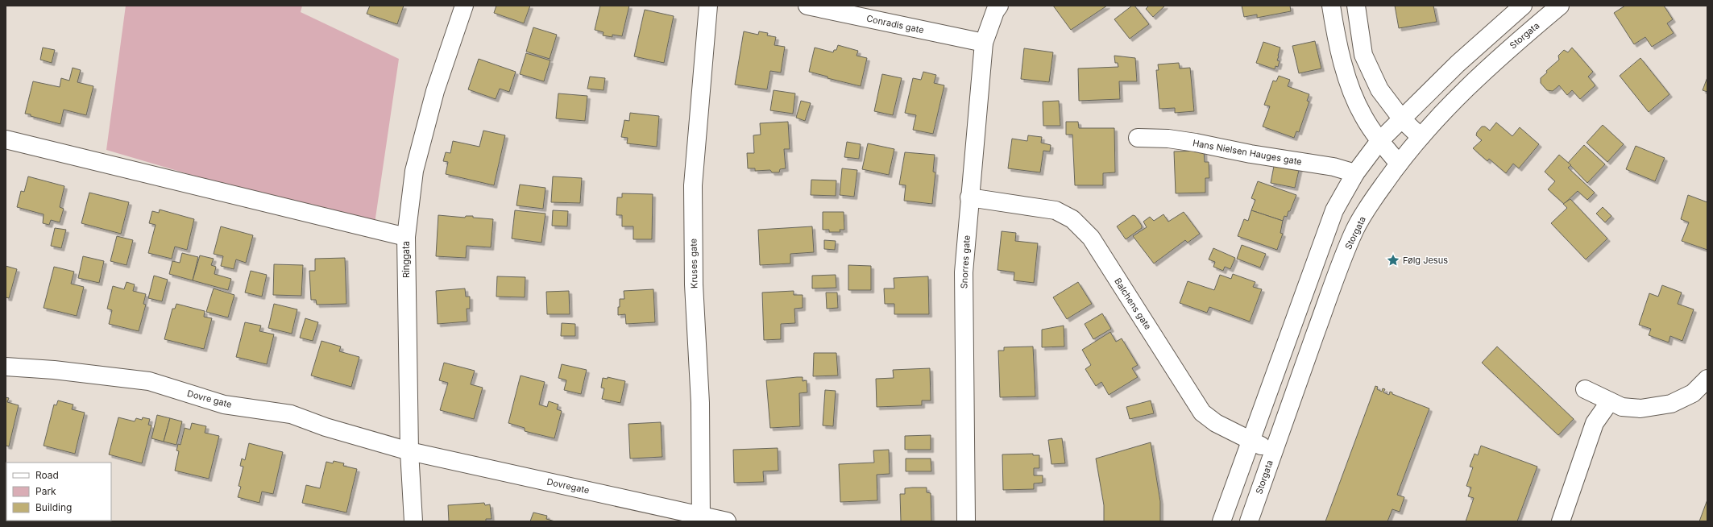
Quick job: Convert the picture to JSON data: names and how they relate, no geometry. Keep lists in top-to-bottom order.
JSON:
{
  "streets": {
    "street": [
      "Conradis gate",
      "Storgata",
      "Hans Nielsen Hauges gate",
      "Ringgata",
      "Snorres gate",
      "Kruses gate",
      "Balchens gate",
      "Dovre gate",
      "Dovregate"
    ]
  },
  "crossings": [
    ["Conradis gate", "Snorres gate"],
    ["Storgata", "Balchens gate"],
    ["Ringgata", "Dovre gate"],
    ["Ringgata", "Dovregate"],
    ["Snorres gate", "Balchens gate"],
    ["Kruses gate", "Dovregate"],
    ["Dovre gate", "Dovregate"]
  ],
  "places": {
    "place": ["Følg Jesus"]
  },
  "legend": ["Road", "Park", "Building"]
}
